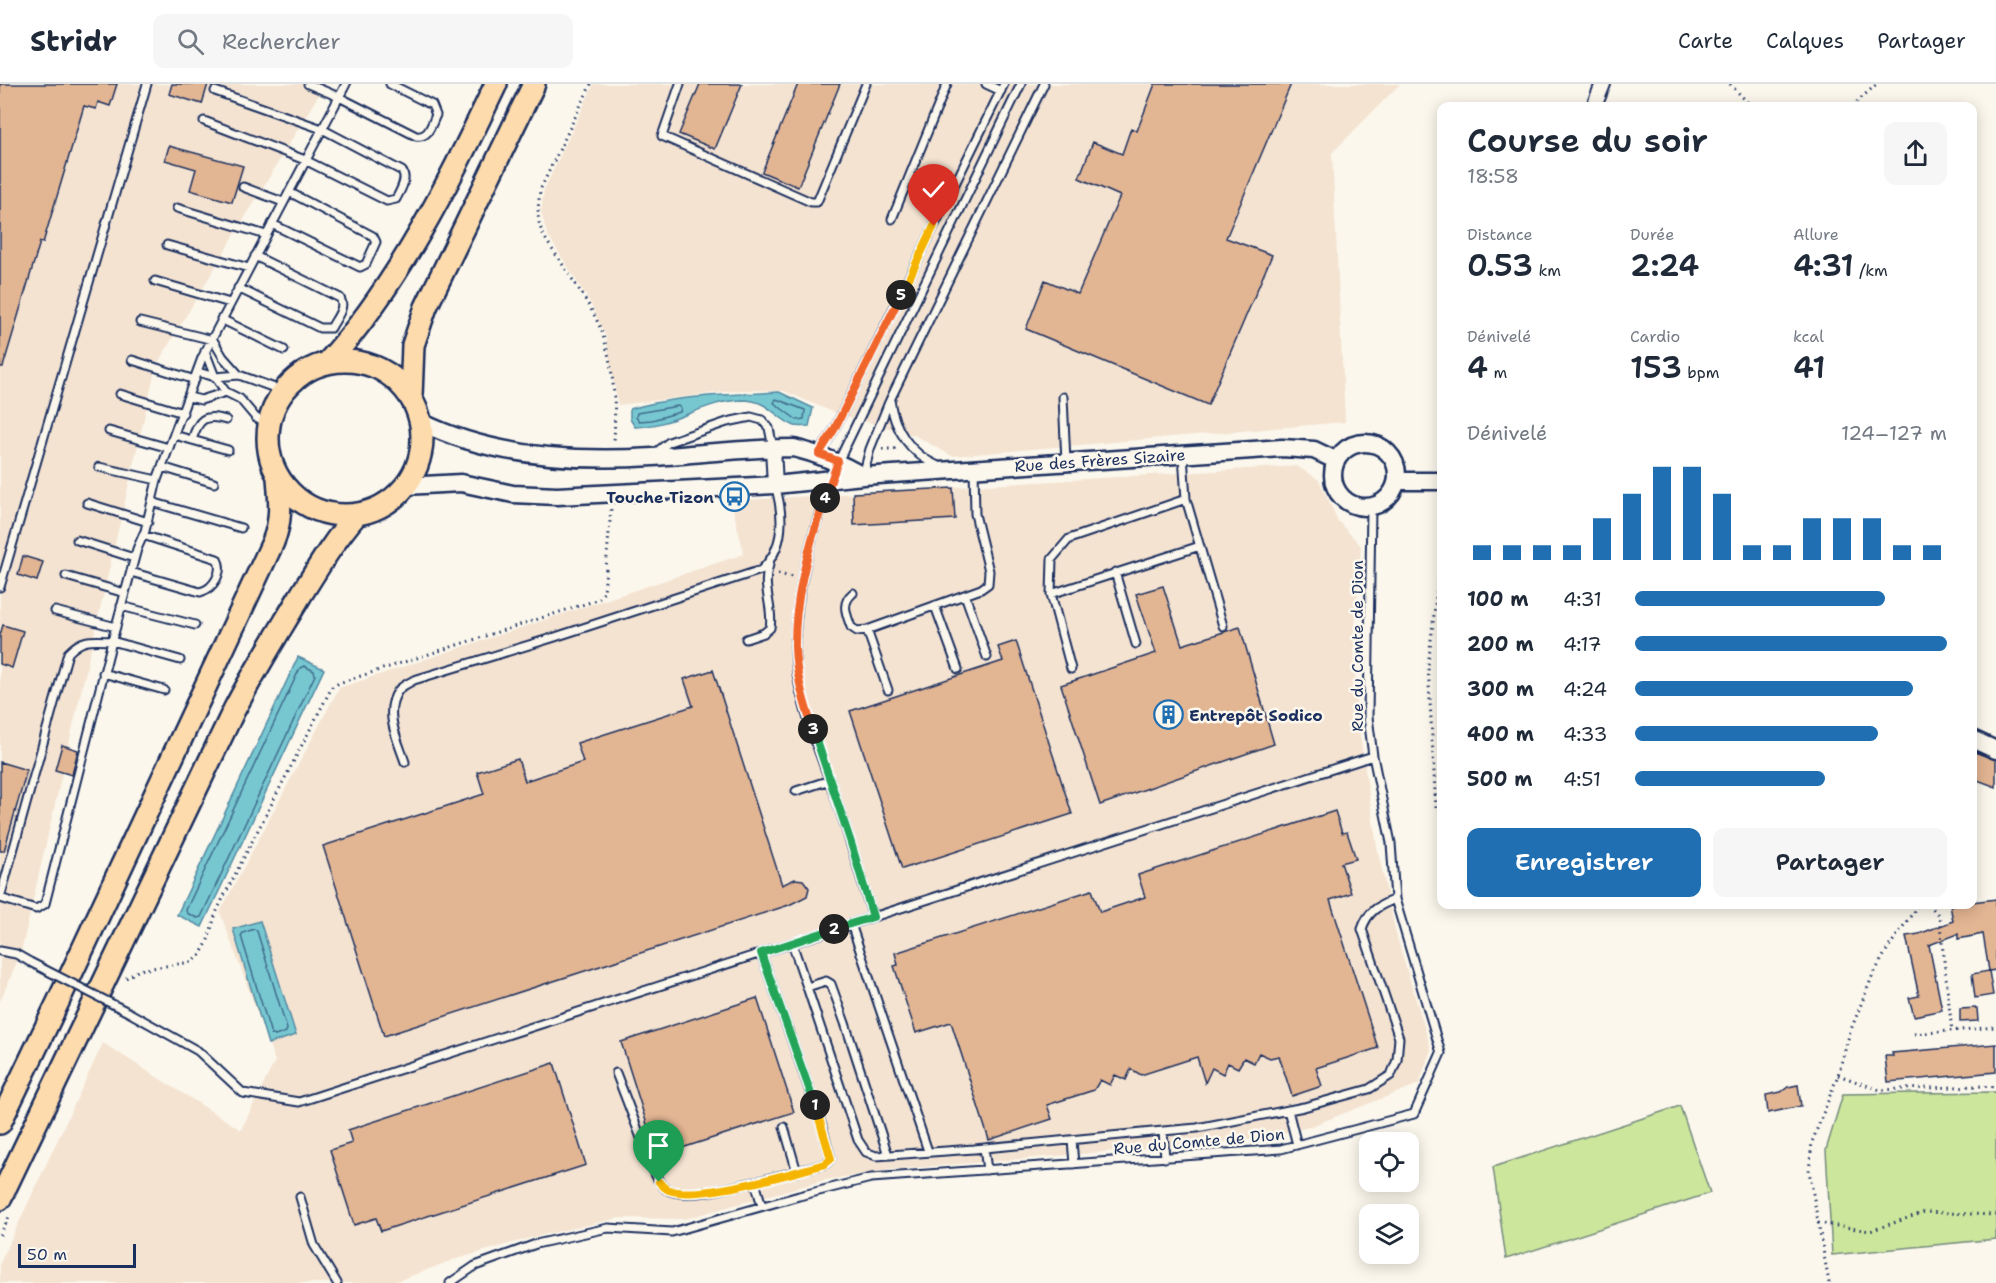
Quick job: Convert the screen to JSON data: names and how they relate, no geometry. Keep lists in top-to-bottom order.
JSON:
{
  "streets": {
    "street": ["Rue des Frères Sizaire"],
    "lane": ["Rue du Comte de Dion"]
  },
  "crossings": [
    ["Rue des Frères Sizaire", "Rue du Comte de Dion"]
  ],
  "places": {
    "bus stop": ["Touche Tizon"],
    "building": ["Entrepôt Sodico"]
  },
  "scale_bar": "50 m",
  "page": {
    "header": "Stridr",
    "search": "Rechercher",
    "nav": ["Carte", "Calques", "Partager"],
    "heading": ["Course du soir", "18:58"],
    "stats": [
      ["Distance", "0.53 km"],
      ["Durée", "2:24"],
      ["Allure", "4:31 /km"],
      ["Dénivelé", "4 m"],
      ["Cardio", "153 bpm"],
      ["kcal", "41"]
    ],
    "pins": [
      "5",
      "4",
      "3",
      "2",
      "1"
    ],
    "chart": ["Dénivelé", "124–127 m"],
    "list": [
      {
        "name": "100 m",
        "note": "4:31"
      },
      {
        "name": "200 m",
        "note": "4:17"
      },
      {
        "name": "300 m",
        "note": "4:24"
      },
      {
        "name": "400 m",
        "note": "4:33"
      },
      {
        "name": "500 m",
        "note": "4:51"
      }
    ],
    "buttons": ["Enregistrer", "Partager"],
    "scale": "50 m"
  }
}
